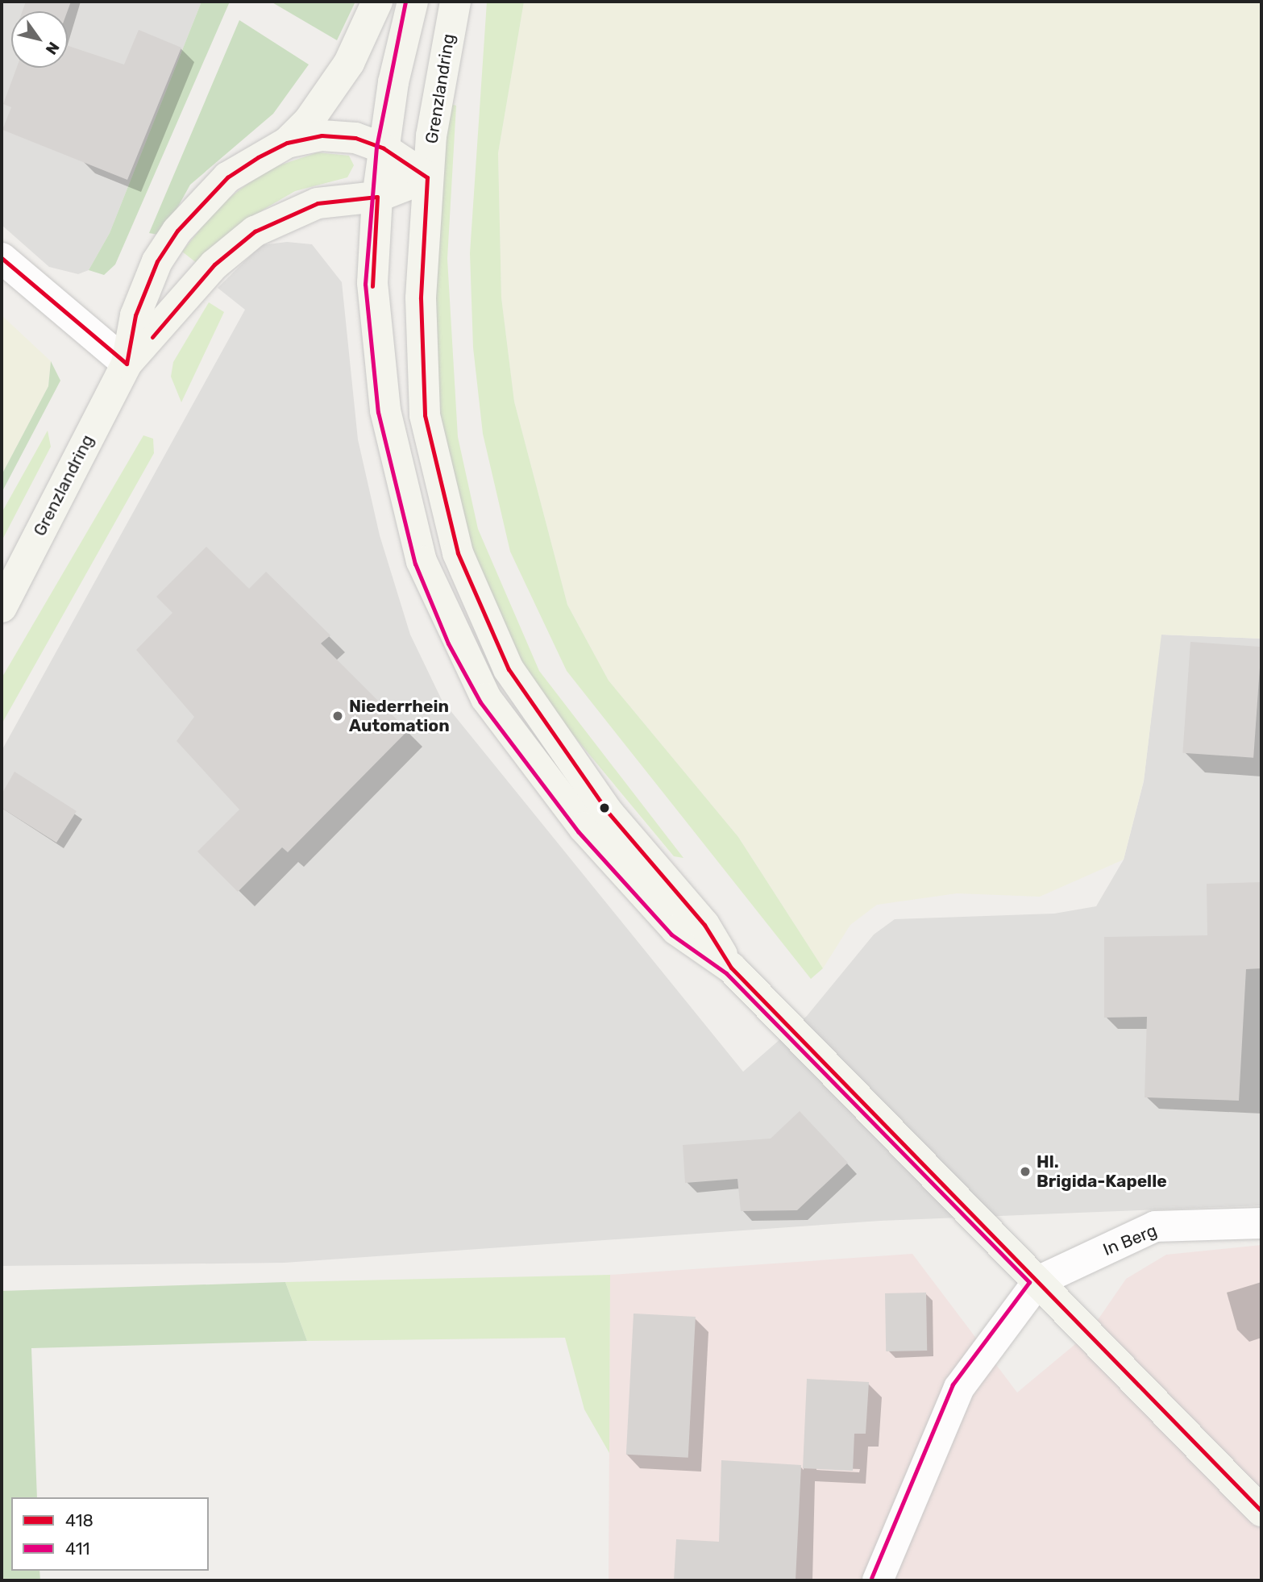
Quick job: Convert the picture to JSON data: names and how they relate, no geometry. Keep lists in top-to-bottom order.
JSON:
{
  "streets": {
    "main road": ["Grenzlandring"],
    "street": ["In Berg"]
  },
  "places": ["Niederrhein Automation", "Hl. Brigida-Kapelle"],
  "lines": ["transit line 411", "transit line 418"],
  "legend": ["418", "411"],
  "north": "bottom right"
}
